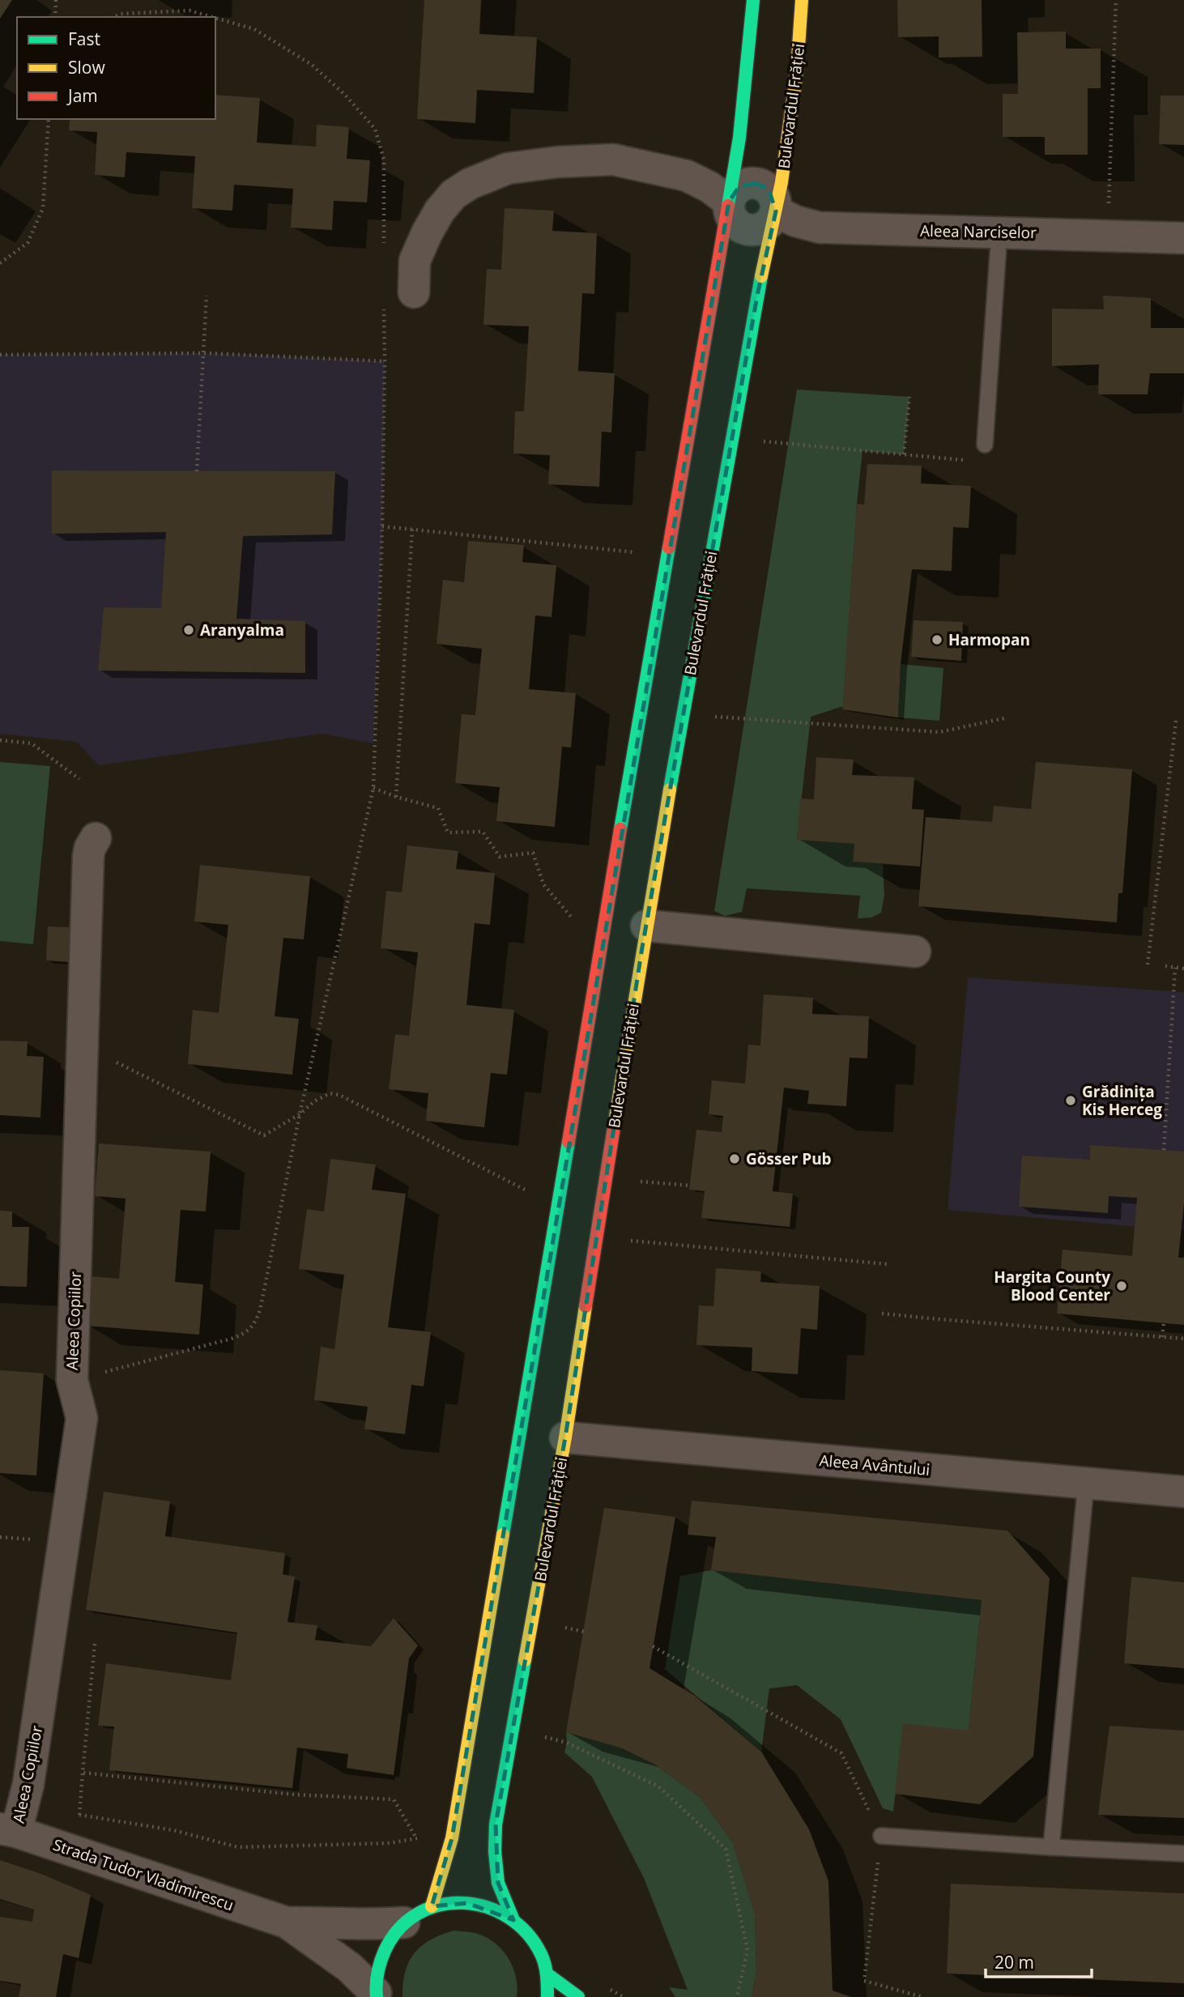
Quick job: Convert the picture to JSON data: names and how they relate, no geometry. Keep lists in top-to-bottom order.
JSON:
{
  "streets": {
    "main road": ["Bulevardul Frăției"],
    "street": [
      "Aleea Narciselor",
      "Aleea Copiilor",
      "Aleea Avântului",
      "Strada Tudor Vladimirescu"
    ]
  },
  "crossings": [
    ["Bulevardul Frăției", "Aleea Narciselor"],
    ["Bulevardul Frăției", "Aleea Avântului"],
    ["Aleea Copiilor", "Strada Tudor Vladimirescu"]
  ],
  "places": [
    "Aranyalma",
    "Harmopan",
    "Grădinița Kis Herceg",
    "Gösser Pub",
    "Hargita County Blood Center"
  ],
  "legend": ["Fast", "Slow", "Jam"],
  "scale_bar": "20 m"
}
